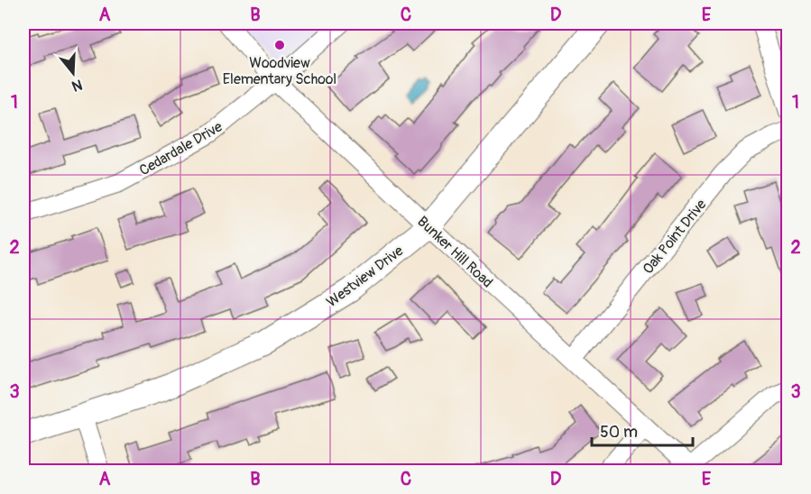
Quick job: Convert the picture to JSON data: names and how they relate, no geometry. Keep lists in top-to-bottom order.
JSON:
{
  "streets": {
    "main road": ["Westview Drive"],
    "street": ["Cedardale Drive", "Oak Point Drive", "Bunker Hill Road"]
  },
  "crossings": [
    ["Cedardale Drive", "Bunker Hill Road"],
    ["Oak Point Drive", "Bunker Hill Road"],
    ["Bunker Hill Road", "Westview Drive"]
  ],
  "places": ["Woodview Elementary School"],
  "scale_bar": "50 m",
  "north": "bottom",
  "grid": {
    "columns": [
      "A",
      "B",
      "C",
      "D",
      "E"
    ],
    "rows": ["1", "2", "3"]
  }
}
